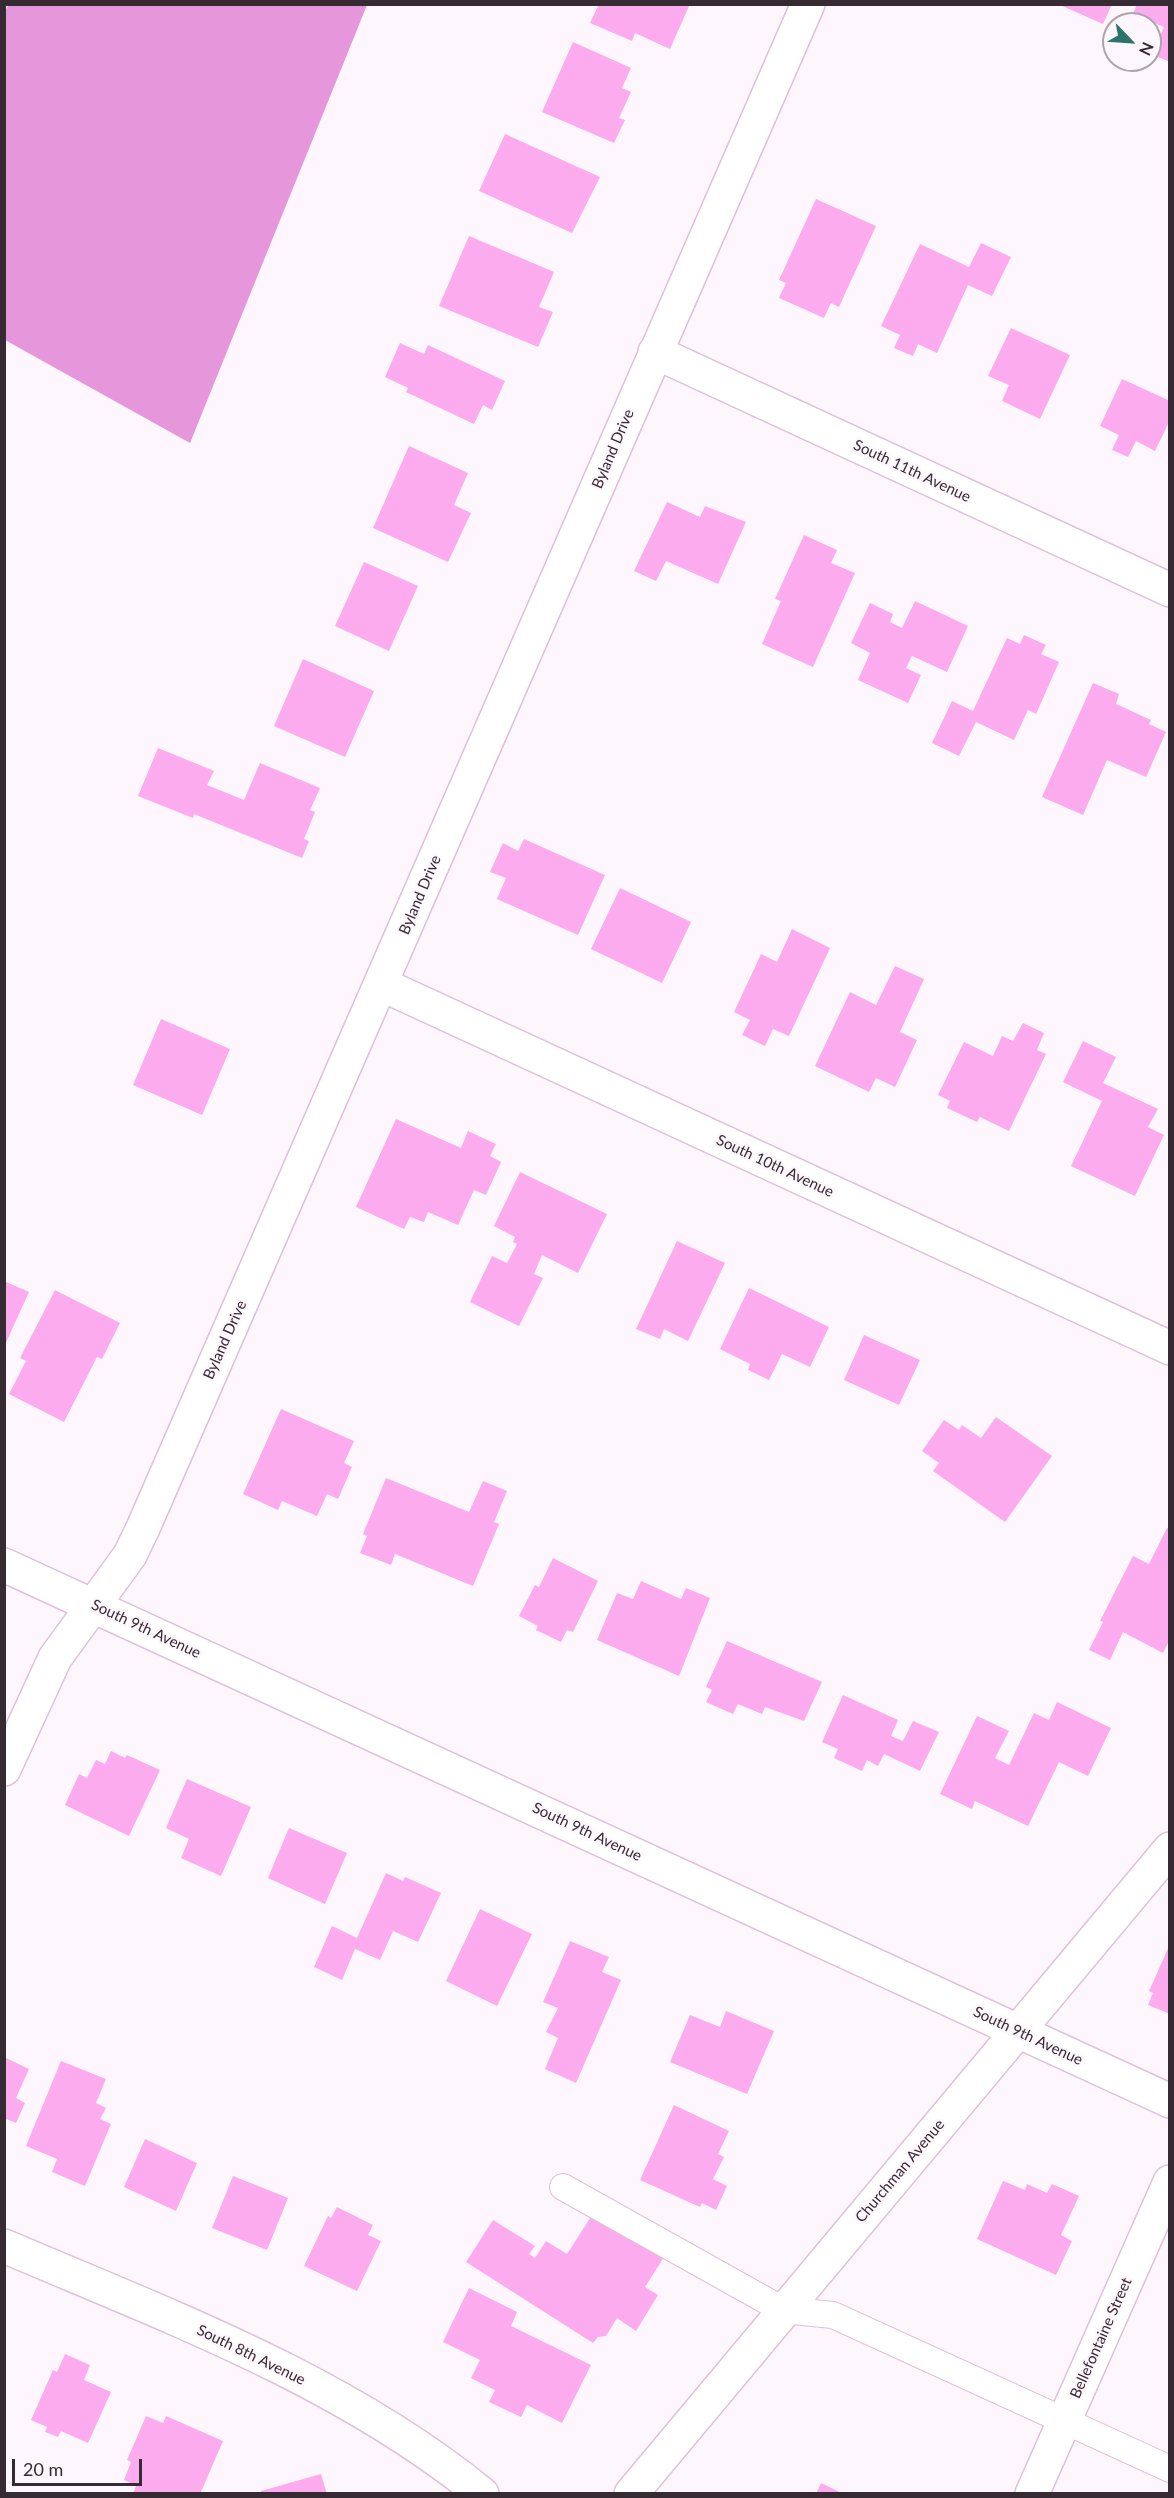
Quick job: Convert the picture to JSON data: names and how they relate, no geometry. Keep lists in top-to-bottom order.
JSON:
{
  "streets": {
    "street": [
      "Byland Drive",
      "South 11th Avenue",
      "South 10th Avenue",
      "South 9th Avenue",
      "Churchman Avenue",
      "Bellefontaine Street",
      "South 8th Avenue"
    ]
  },
  "crossings": [
    ["Byland Drive", "South 11th Avenue"],
    ["Byland Drive", "South 10th Avenue"],
    ["Byland Drive", "South 9th Avenue"],
    ["South 9th Avenue", "Churchman Avenue"]
  ],
  "scale_bar": "20 m",
  "north": "bottom right"
}
